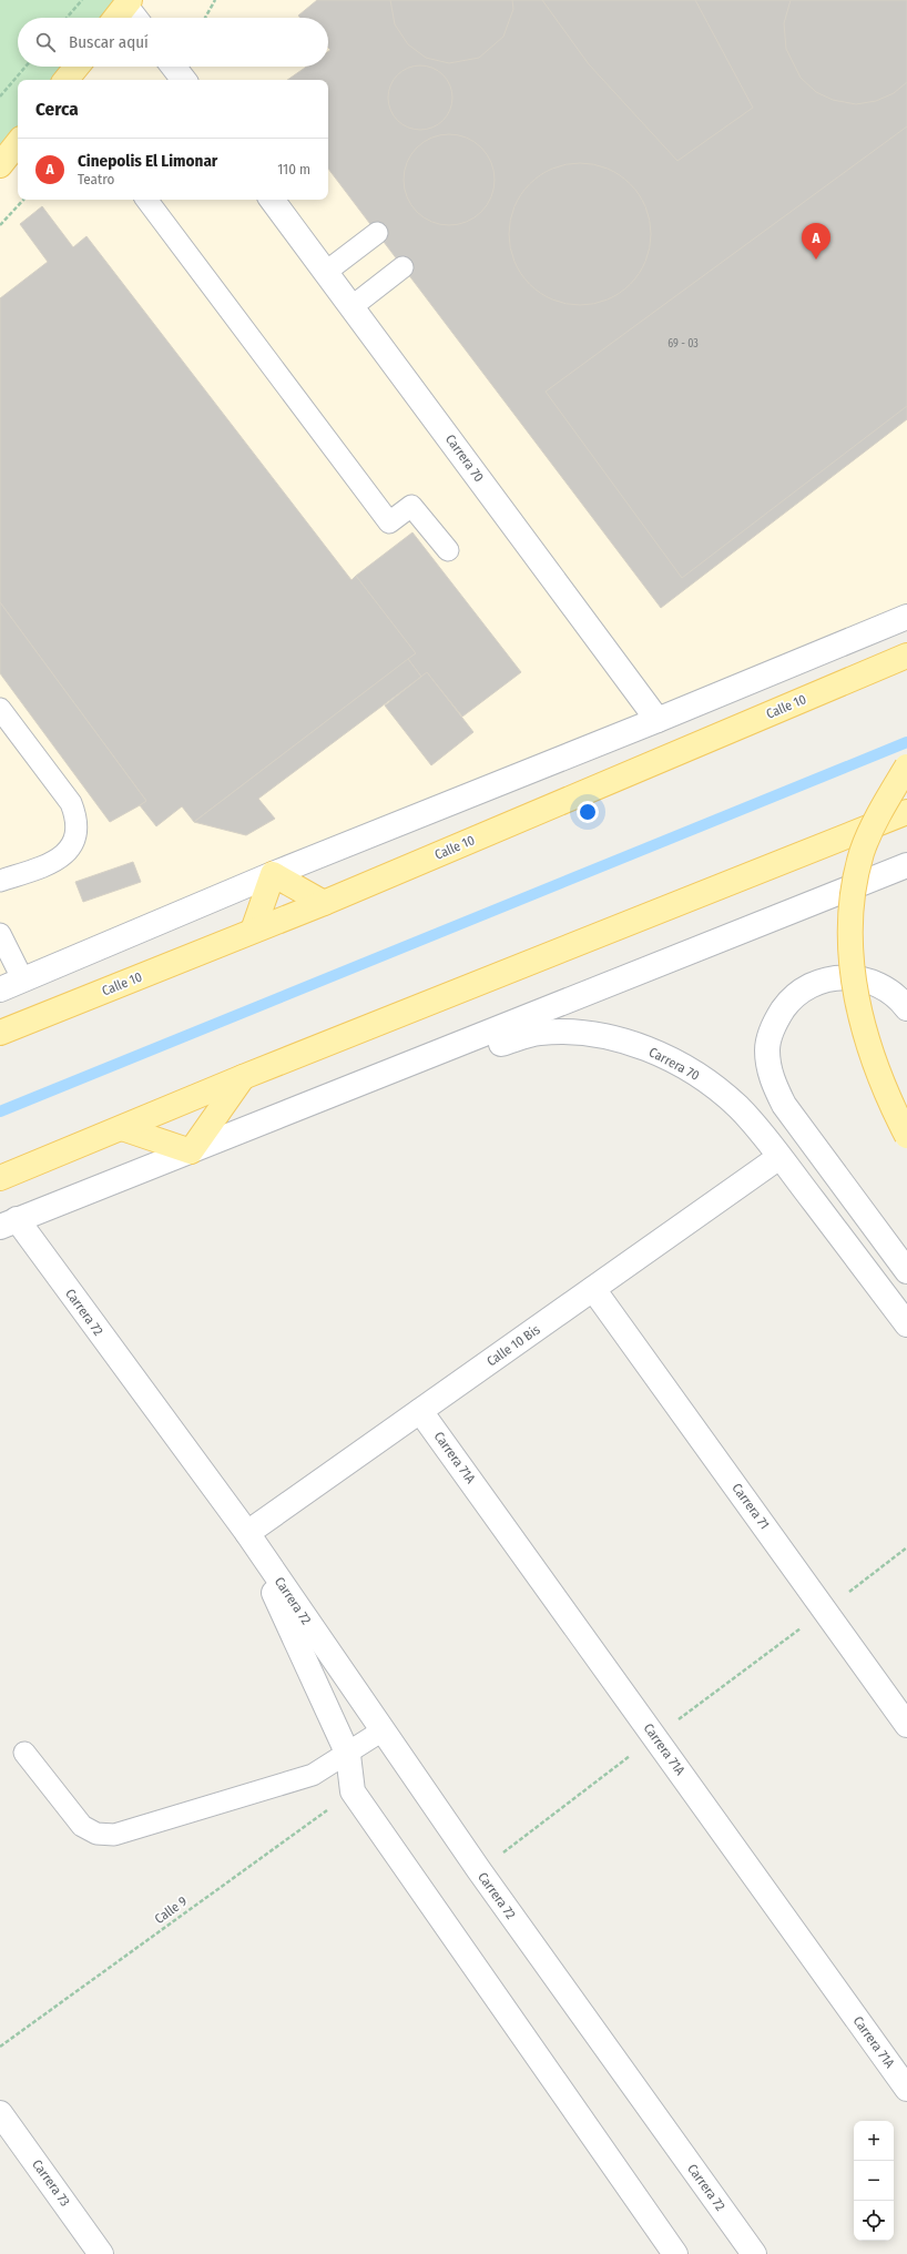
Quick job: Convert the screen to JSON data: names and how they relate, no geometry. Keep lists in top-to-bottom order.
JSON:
{
  "streets": {
    "main road": ["Calle 10"],
    "street": [
      "Carrera 70",
      "Carrera 72",
      "Calle 10 Bis",
      "Carrera 71A",
      "Carrera 71",
      "Carrera 73"
    ],
    "path": ["Calle 9"]
  },
  "crossings": [
    ["Carrera 70", "Calle 10 Bis"],
    ["Carrera 72", "Calle 10 Bis"],
    ["Carrera 72", "Calle 9"],
    ["Calle 10 Bis", "Carrera 71A"],
    ["Calle 10 Bis", "Carrera 71"]
  ],
  "house_numbers": ["69 - 03"],
  "page": {
    "search": "Buscar aquí",
    "heading": "Cerca",
    "list": [
      {
        "mark": "A",
        "name": "Cinepolis El Limonar",
        "note": "Teatro",
        "value": "110 m"
      }
    ],
    "pins": "A",
    "map_buttons": ["+", "−"]
  }
}
